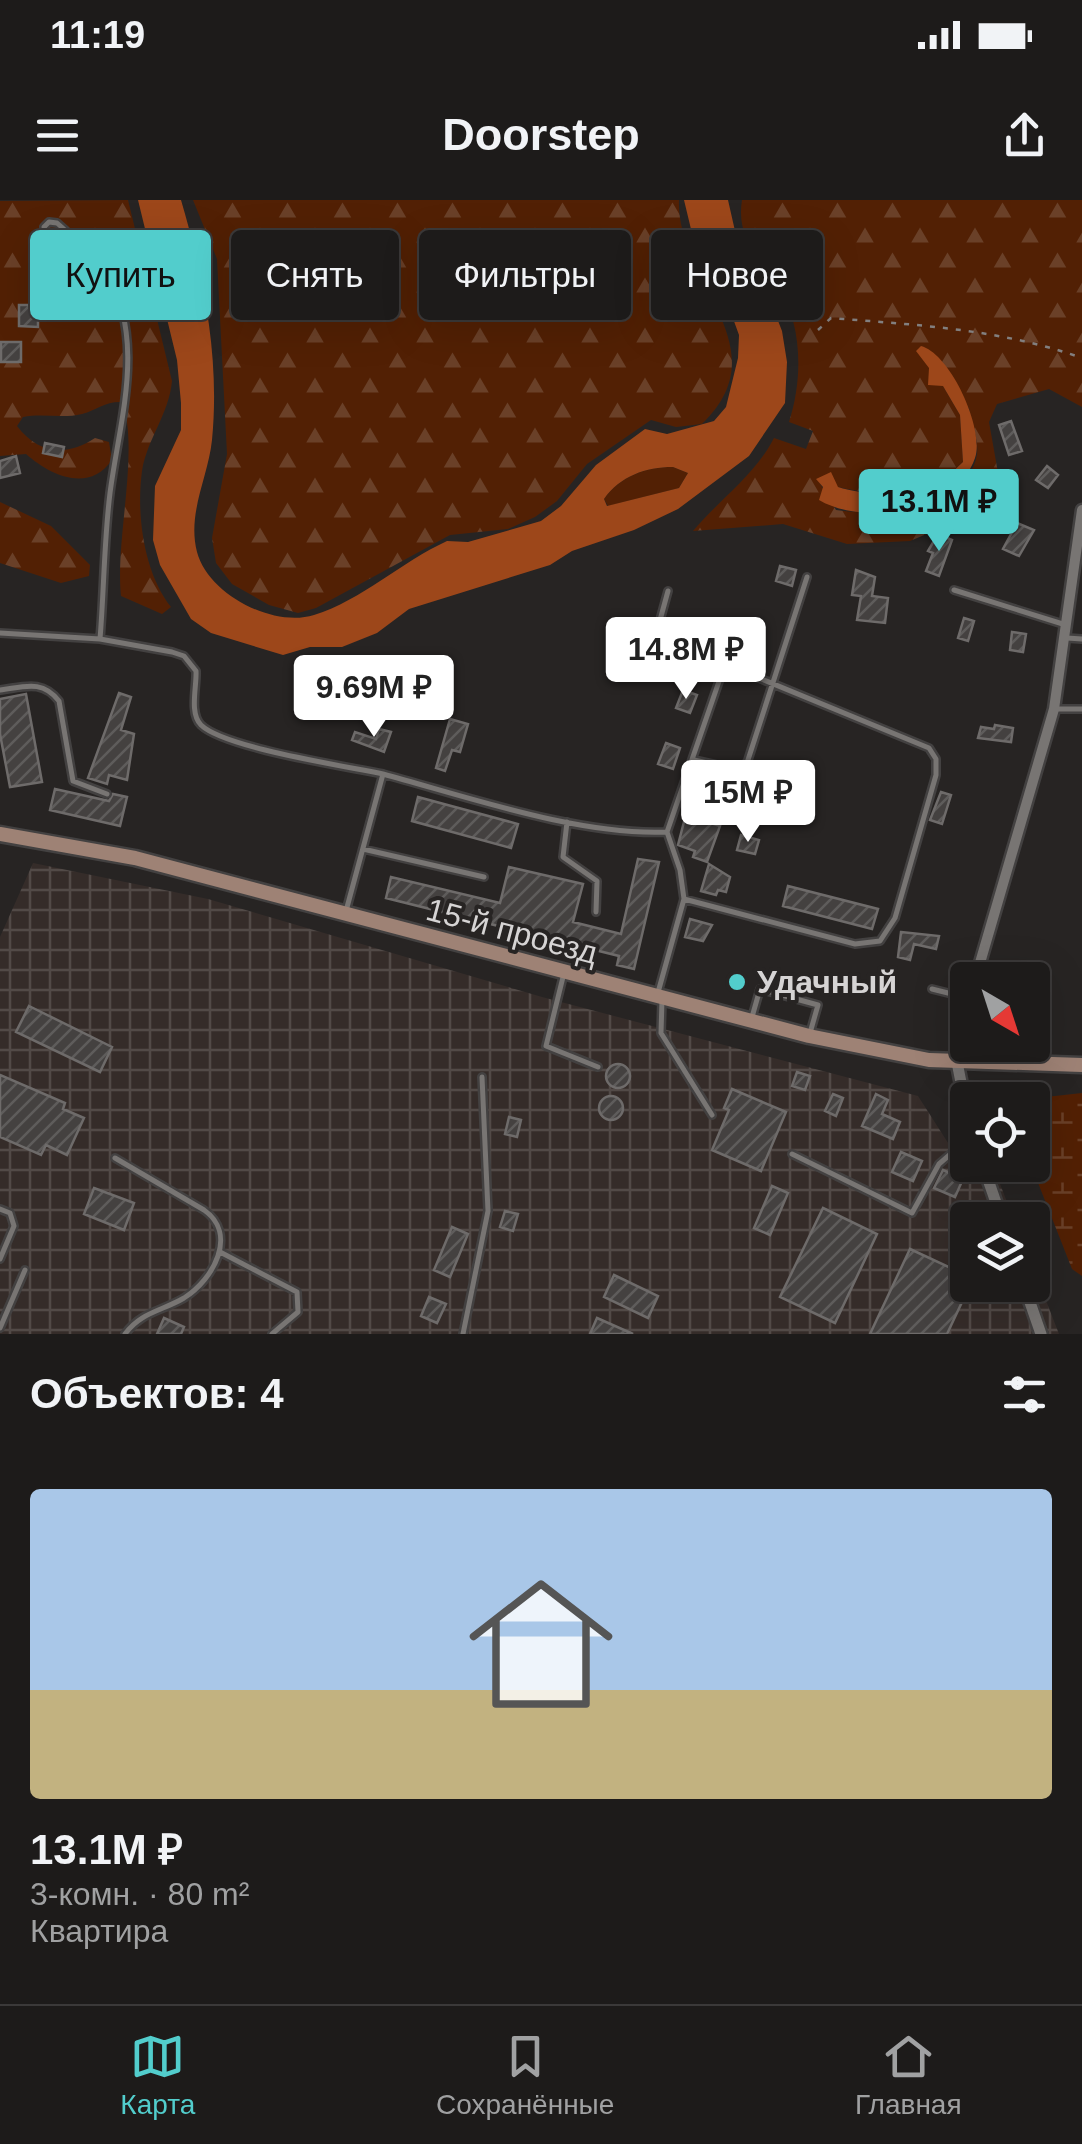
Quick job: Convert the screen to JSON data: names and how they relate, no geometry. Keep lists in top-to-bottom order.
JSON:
{
  "streets": {
    "main road": ["15-й проезд"]
  },
  "places": ["Удачный"],
  "north": "bottom right",
  "page": {
    "status": "11:19",
    "header": "Doorstep",
    "chip": [
      "Купить",
      "Снять",
      "Фильтры",
      "Новое"
    ],
    "price": [
      "13.1M ₽",
      "14.8M ₽",
      "9.69M ₽",
      "15M ₽"
    ],
    "heading": "Объектов: 4",
    "list": [
      {
        "name": "13.1M ₽",
        "note": "3-комн. · 80 m² · Квартира"
      }
    ],
    "tabs": ["Карта", "Сохранённые", "Главная"]
  }
}
